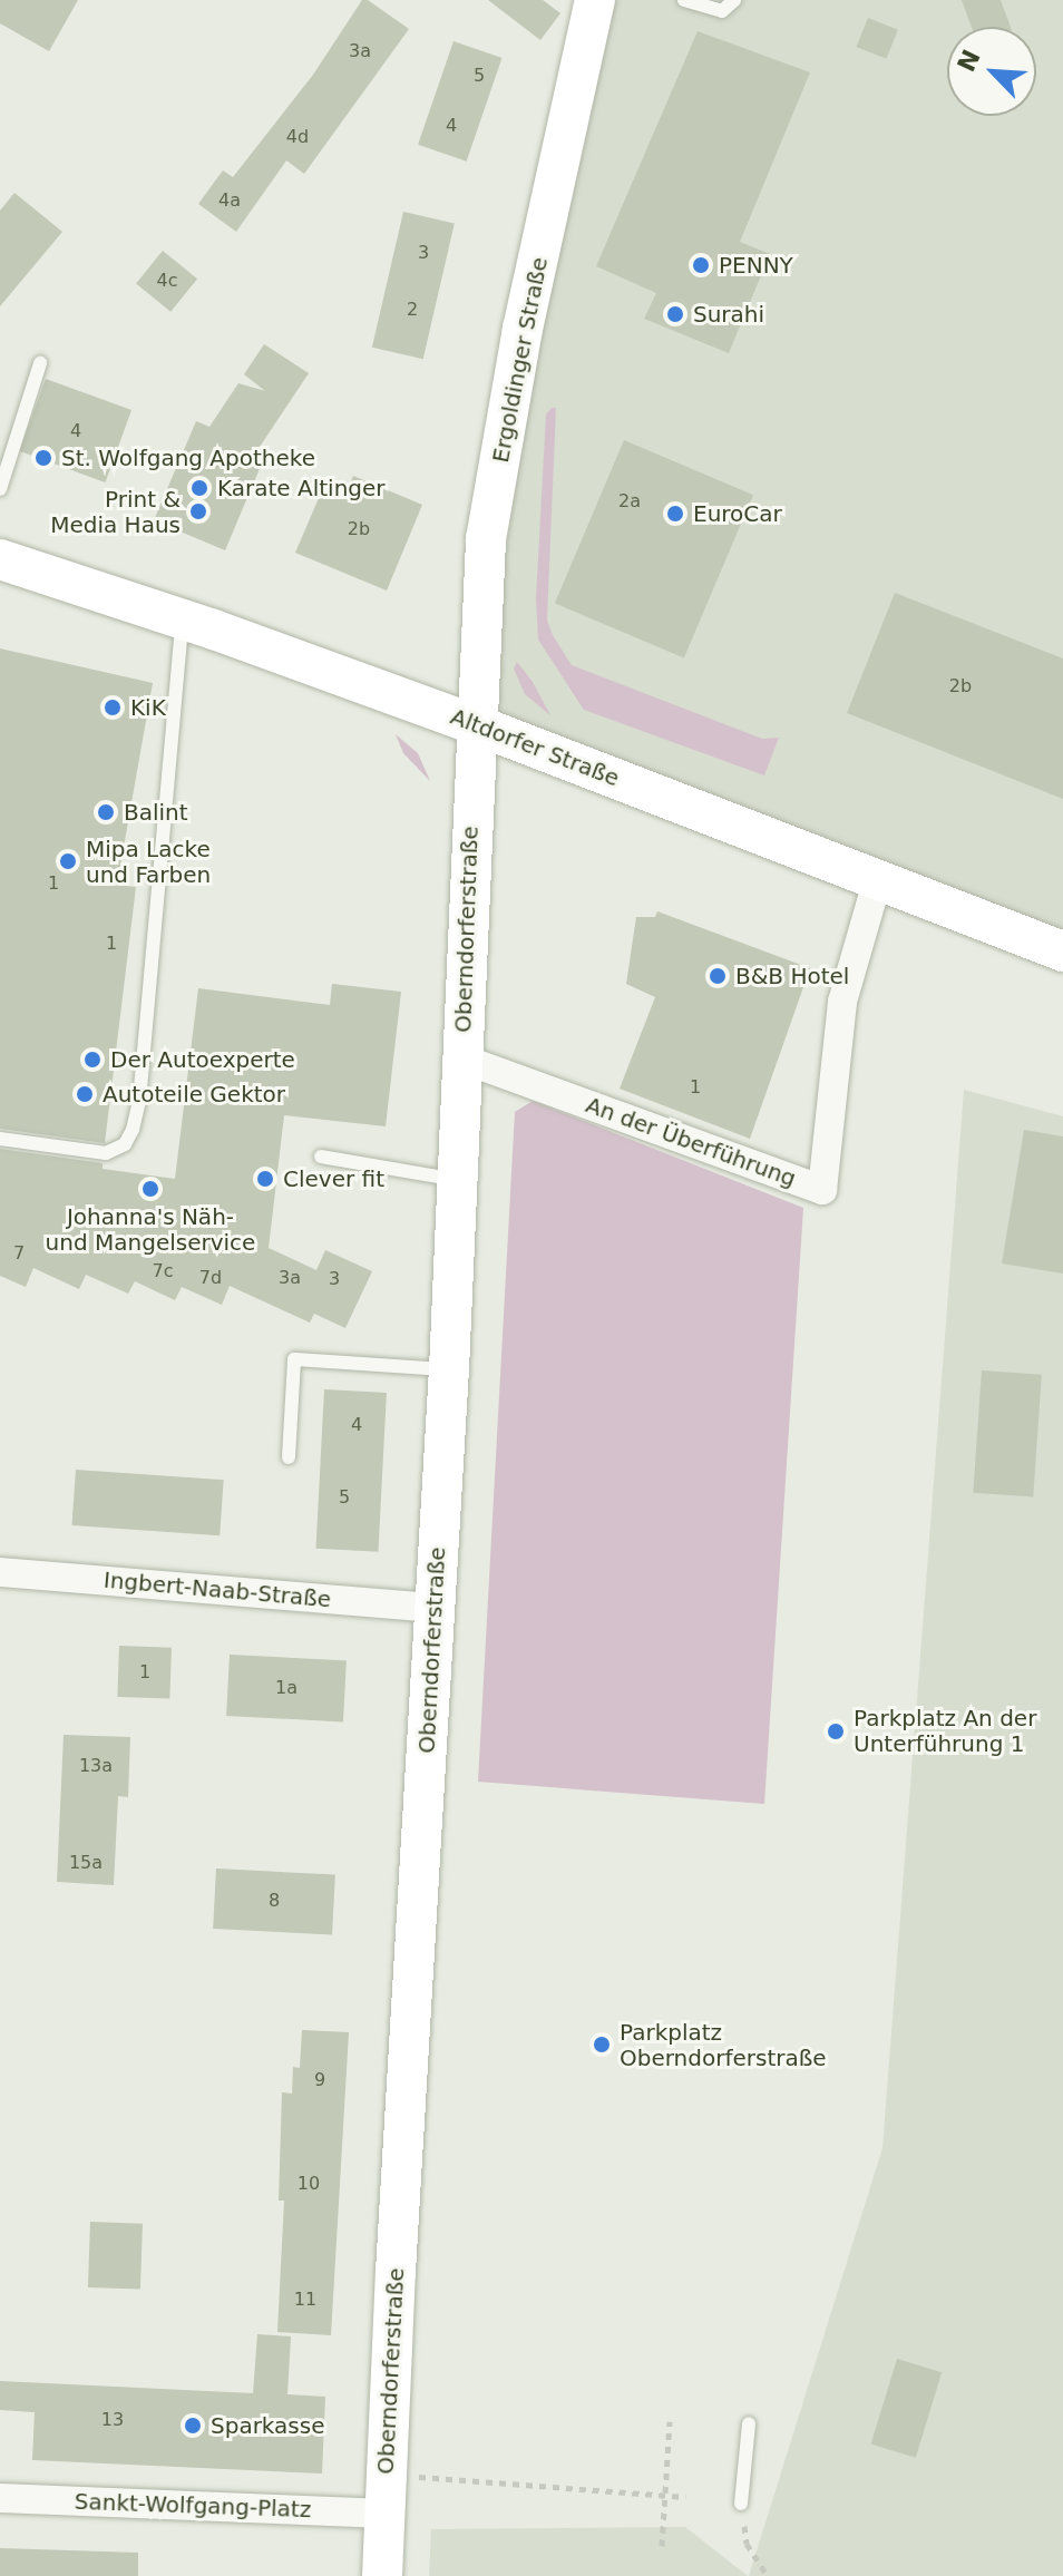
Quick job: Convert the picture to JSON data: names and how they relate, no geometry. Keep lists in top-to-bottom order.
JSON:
{
  "streets": {
    "main road": ["Ergoldinger Straße", "Altdorfer Straße", "Oberndorferstraße"],
    "street": ["An der Überführung", "Ingbert-Naab-Straße", "Sankt-Wolfgang-Platz"]
  },
  "crossings": [
    ["Ergoldinger Straße", "Altdorfer Straße"],
    ["Ergoldinger Straße", "Oberndorferstraße"],
    ["Altdorfer Straße", "Oberndorferstraße"],
    ["Altdorfer Straße", "An der Überführung"],
    ["Oberndorferstraße", "An der Überführung"],
    ["Oberndorferstraße", "Ingbert-Naab-Straße"],
    ["Oberndorferstraße", "Sankt-Wolfgang-Platz"]
  ],
  "places": [
    "PENNY",
    "Surahi",
    "St. Wolfgang Apotheke",
    "Karate Altinger",
    "Print & Media Haus",
    "EuroCar",
    "KiK",
    "Balint",
    "Mipa Lacke und Farben",
    "B&B Hotel",
    "Der Autoexperte",
    "Autoteile Gektor",
    "Clever fit",
    "Johanna's Näh- und Mangelservice",
    "Parkplatz An der Unterführung 1",
    "Parkplatz Oberndorferstraße",
    "Sparkasse"
  ],
  "house_numbers": [
    "3a",
    "5",
    "4",
    "4d",
    "4a",
    "3",
    "4c",
    "2",
    "4",
    "2a",
    "2b",
    "2b",
    "1",
    "1",
    "1",
    "7",
    "7c",
    "7d",
    "3a",
    "3",
    "4",
    "5",
    "1",
    "1a",
    "13a",
    "15a",
    "8",
    "9",
    "10",
    "11",
    "13"
  ],
  "north": "top left"
}
